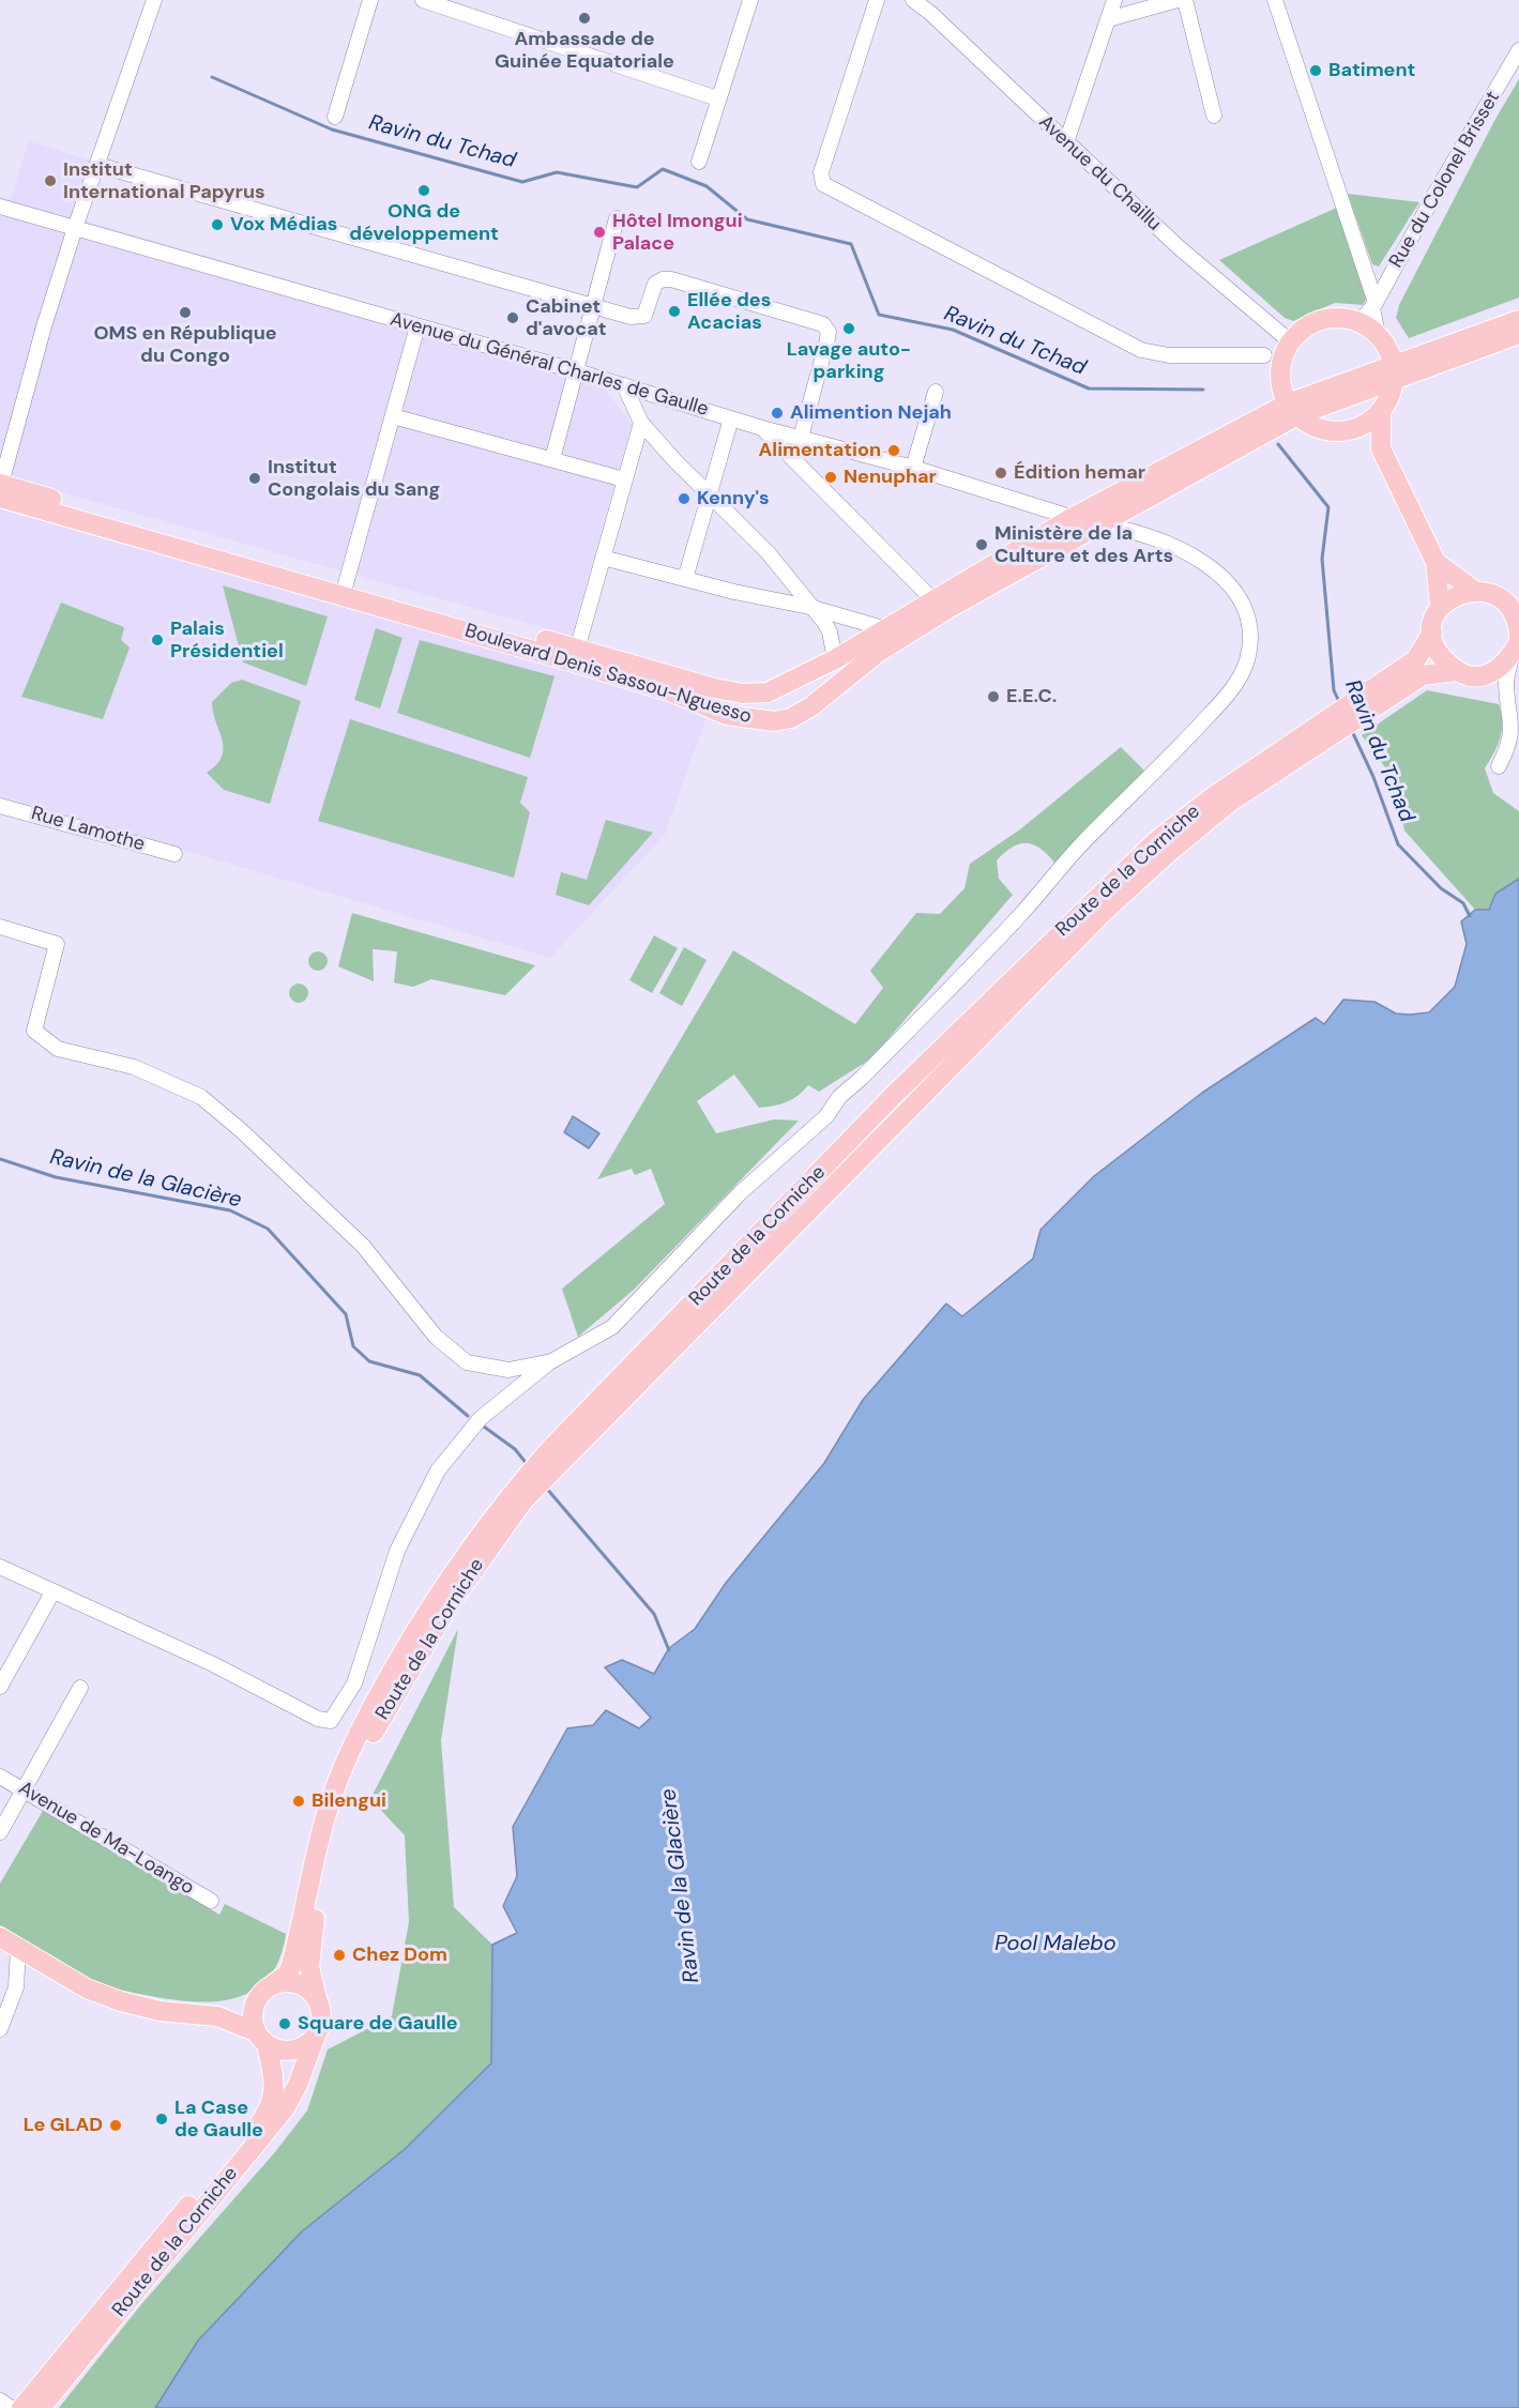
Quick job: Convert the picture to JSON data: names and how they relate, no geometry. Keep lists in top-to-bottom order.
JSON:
{
  "streets": {
    "main road": ["Boulevard Denis Sassou-Nguesso", "Route de la Corniche"],
    "street": [
      "Avenue du Chaillu",
      "Rue du Colonel Brisset",
      "Avenue du Général Charles de Gaulle",
      "Rue Lamothe",
      "Avenue de Ma-Loango"
    ]
  },
  "crossings": [
    ["Avenue du Général Charles de Gaulle", "Boulevard Denis Sassou-Nguesso"]
  ],
  "water": ["Ravin du Tchad", "Ravin de la Glacière", "Pool Malebo"],
  "places": [
    "Ambassade de Guinée Equatoriale",
    "Batiment",
    "Institut International Papyrus",
    "ONG de développement",
    "Vox Médias",
    "Hôtel Imongui Palace",
    "Ellée des Acacias",
    "OMS en République du Congo",
    "Cabinet d'avocat",
    "Lavage auto- parking",
    "Alimention Nejah",
    "Alimentation",
    "Édition hemar",
    "Nenuphar",
    "Institut Congolais du Sang",
    "Kenny's",
    "Ministère de la Culture et des Arts",
    "Palais Présidentiel",
    "E.E.C.",
    "Bilengui",
    "Chez Dom",
    "Square de Gaulle",
    "La Case de Gaulle",
    "Le GLAD"
  ]
}
